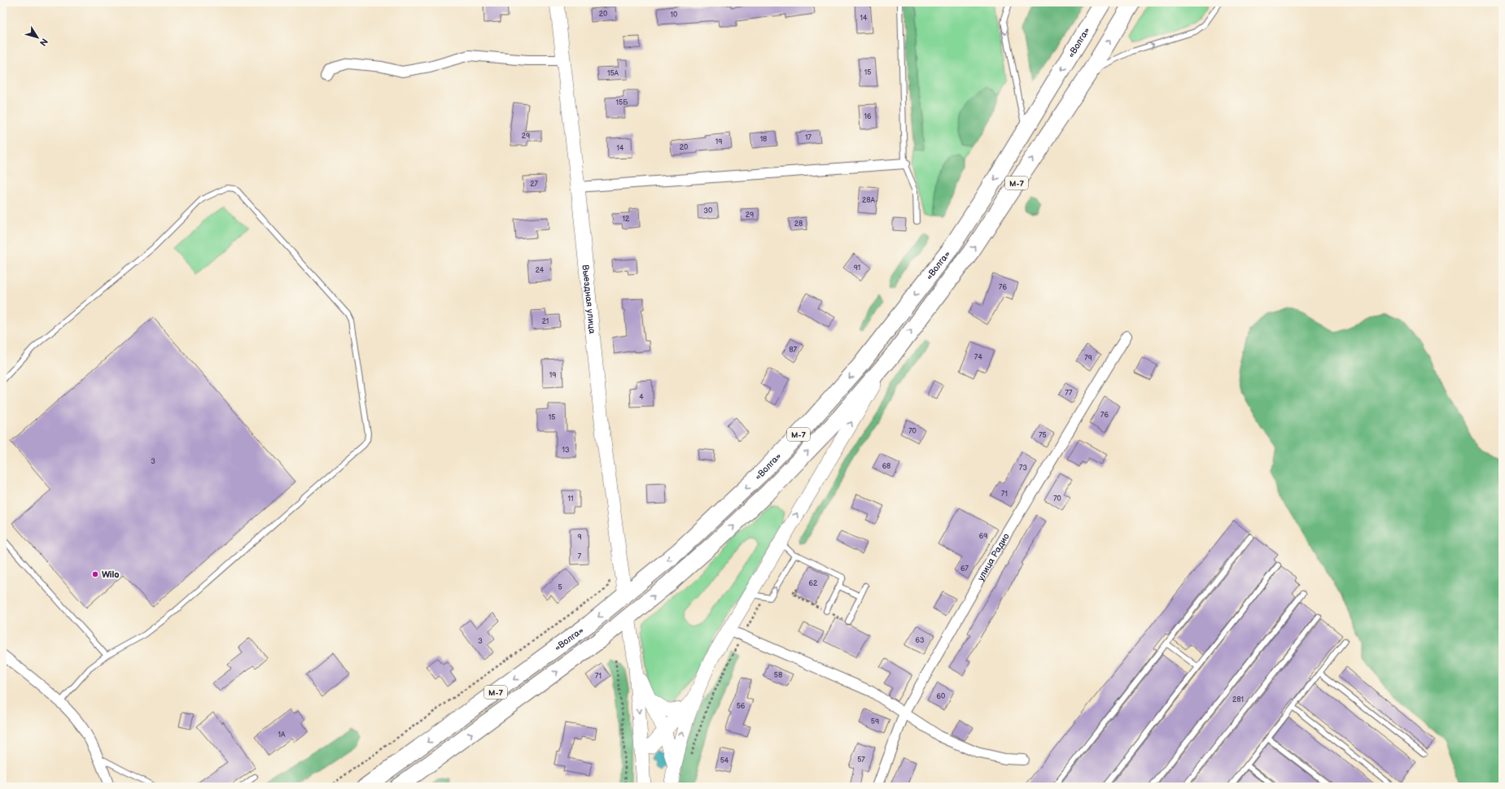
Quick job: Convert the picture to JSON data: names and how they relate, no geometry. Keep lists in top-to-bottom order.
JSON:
{
  "streets": {
    "highway": ["«Волга»", "М-7"],
    "main road": ["Выездная улица"],
    "street": ["улица Радио"]
  },
  "crossings": [
    ["«Волга»", "Выездная улица"]
  ],
  "places": ["Wilo"],
  "house_numbers": [
    "20",
    "10",
    "14",
    "15",
    "15А",
    "15Б",
    "16",
    "29",
    "17",
    "18",
    "19",
    "20",
    "14",
    "27",
    "28А",
    "30",
    "29",
    "12",
    "28",
    "91",
    "24",
    "76",
    "21",
    "87",
    "74",
    "79",
    "19",
    "77",
    "4",
    "76",
    "15",
    "70",
    "75",
    "13",
    "3",
    "68",
    "73",
    "71",
    "11",
    "70",
    "69",
    "9",
    "7",
    "67",
    "62",
    "5",
    "63",
    "3",
    "58",
    "71",
    "60",
    "281",
    "56",
    "59",
    "1А",
    "57",
    "54"
  ],
  "north": "bottom right"
}
